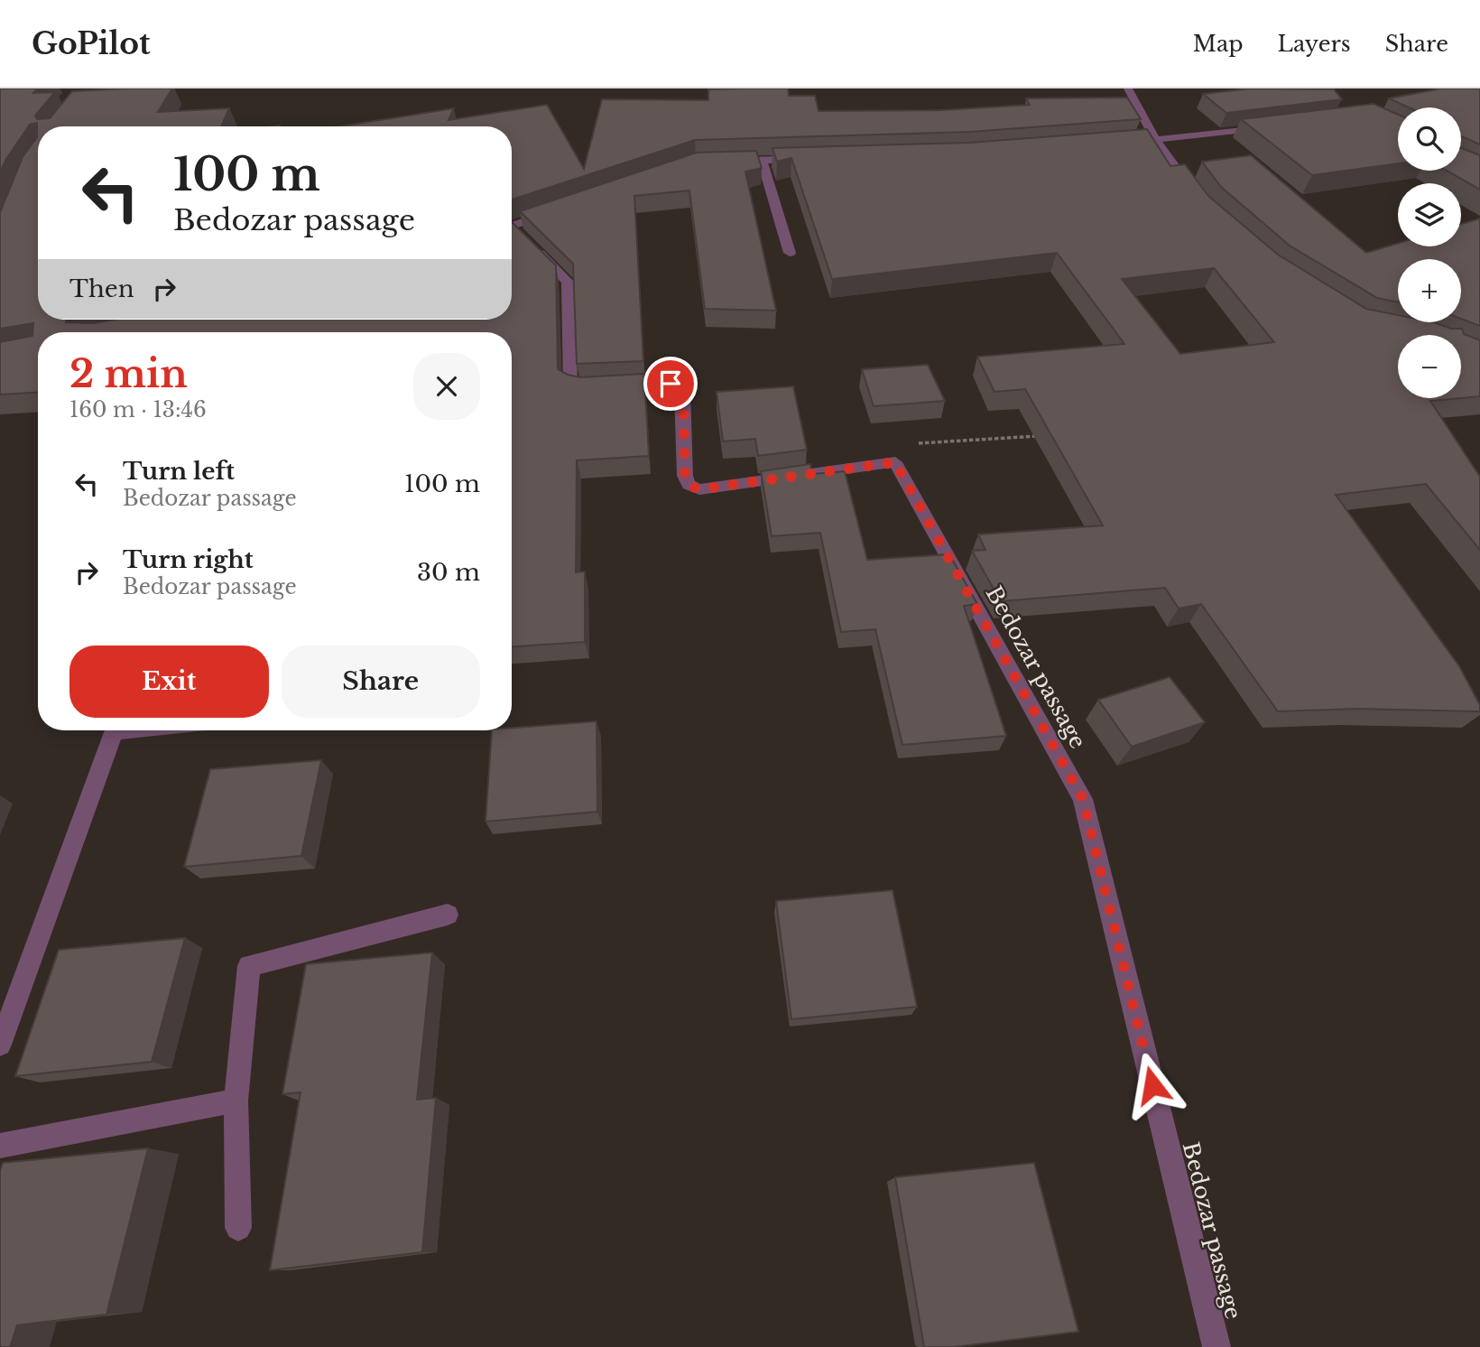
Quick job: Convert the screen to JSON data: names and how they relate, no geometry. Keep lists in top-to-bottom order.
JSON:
{
  "streets": {
    "street": ["Bedozar passage"]
  },
  "page": {
    "header": "GoPilot",
    "nav": ["Map", "Layers", "Share"],
    "map_buttons": ["+", "−"],
    "turn": ["100 m", "Bedozar passage"],
    "then": "Then",
    "heading": ["2 min", "160 m · 13:46"],
    "list": [
      {
        "name": "Turn left",
        "note": "Bedozar passage",
        "value": "100 m"
      },
      {
        "name": "Turn right",
        "note": "Bedozar passage",
        "value": "30 m"
      }
    ],
    "buttons": ["Exit", "Share"]
  }
}
